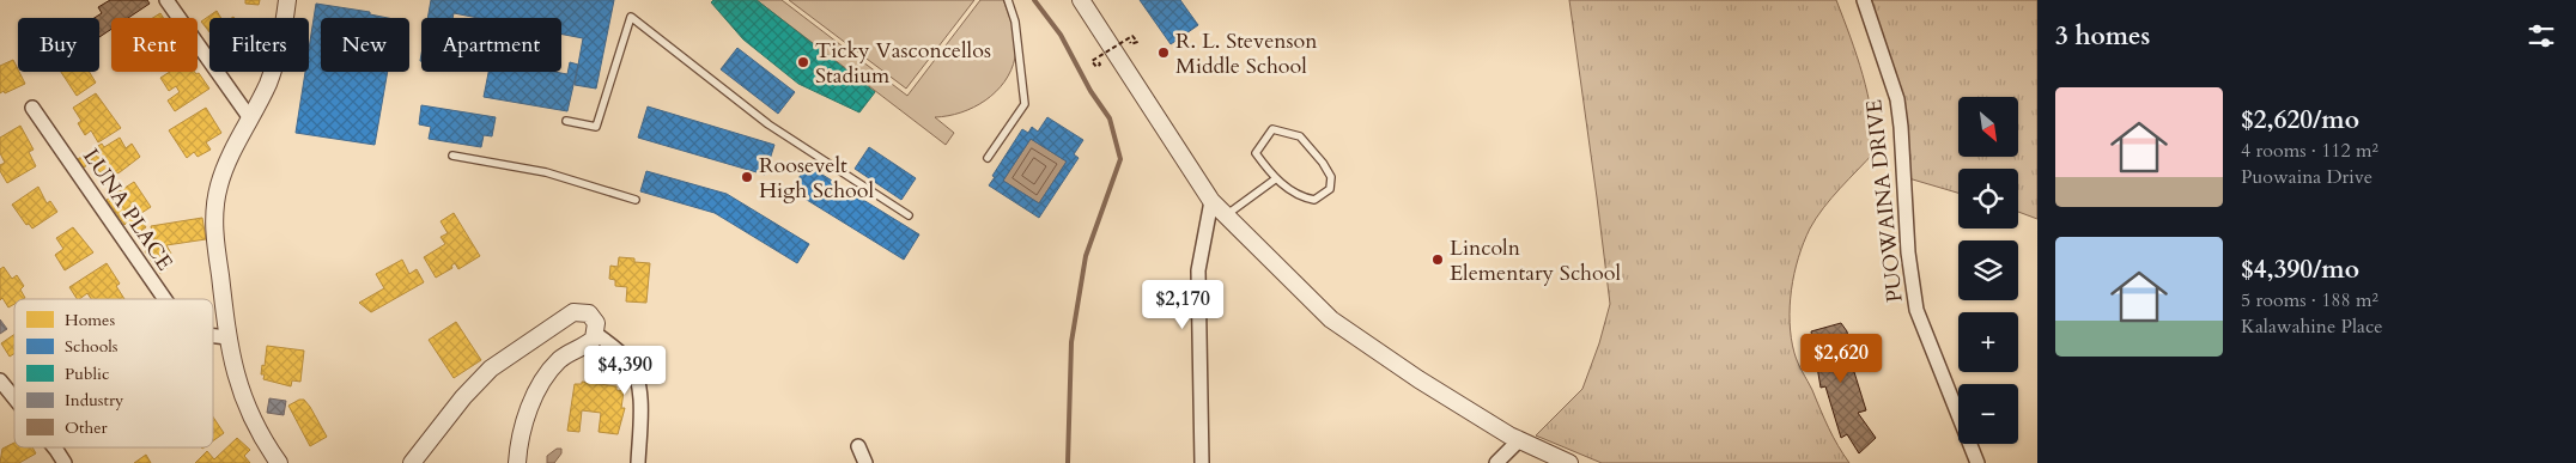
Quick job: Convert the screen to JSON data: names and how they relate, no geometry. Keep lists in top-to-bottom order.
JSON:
{
  "streets": {
    "street": ["PUOWAINA DRIVE", "LUNA PLACE"]
  },
  "places": [
    "R. L. Stevenson Middle School",
    "Ticky Vasconcellos Stadium",
    "Roosevelt High School",
    "Lincoln Elementary School"
  ],
  "legend": [
    "Homes",
    "Schools",
    "Public",
    "Industry",
    "Other"
  ],
  "north": "bottom right",
  "page": {
    "heading": "3 homes",
    "chip": [
      "Buy",
      "Rent",
      "Filters",
      "New",
      "Apartment"
    ],
    "list": [
      {
        "name": "$2,620/mo",
        "note": "4 rooms · 112 m² · Puowaina Drive"
      },
      {
        "name": "$4,390/mo",
        "note": "5 rooms · 188 m² · Kalawahine Place"
      }
    ],
    "map_buttons": ["+", "−"],
    "price": ["$2,170", "$2,620", "$4,390"]
  }
}
